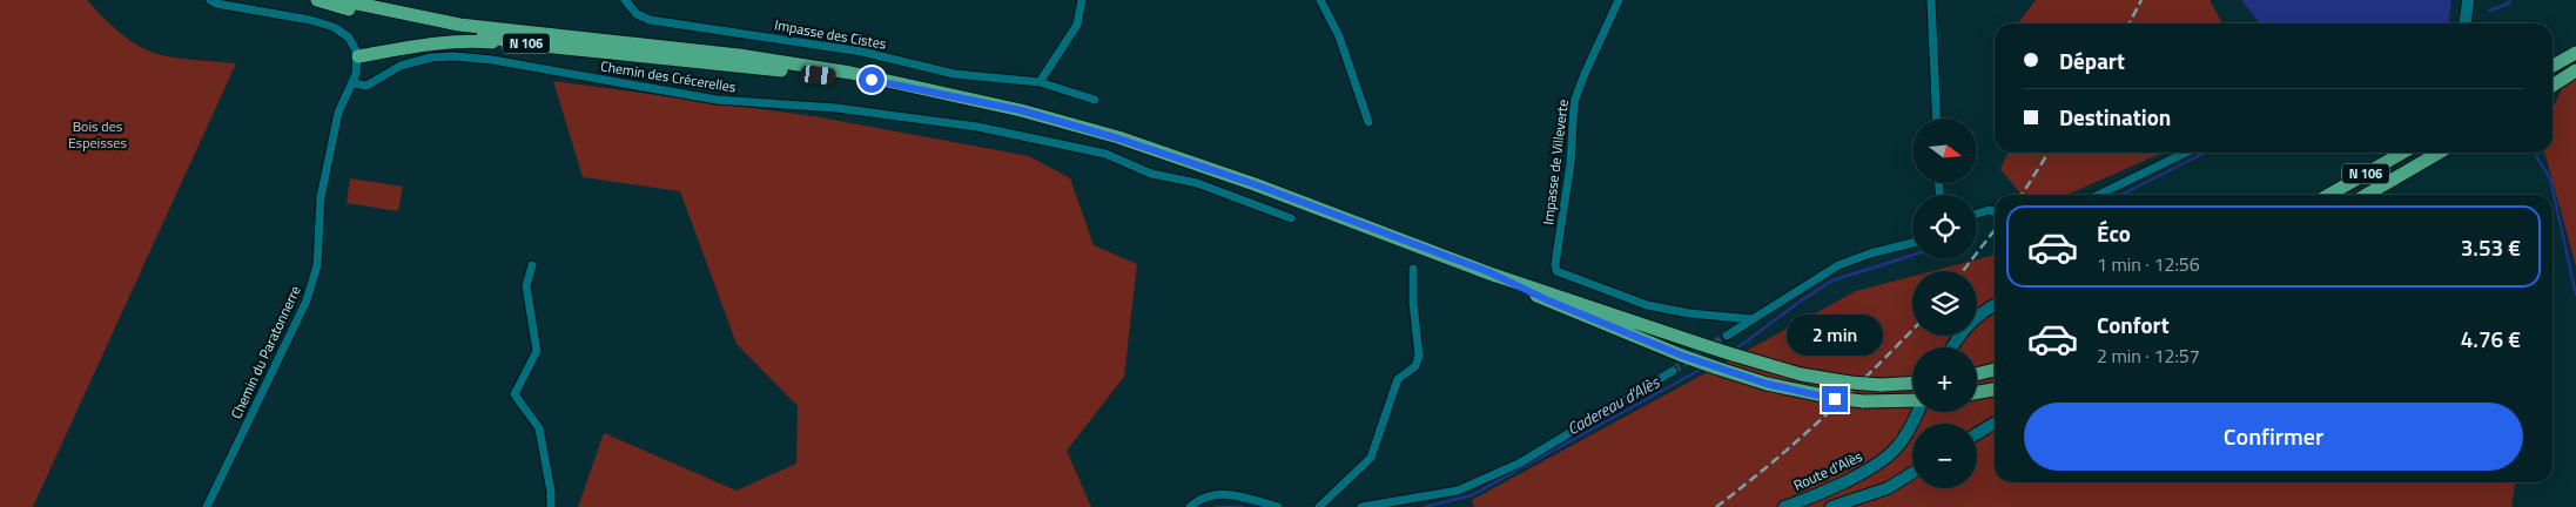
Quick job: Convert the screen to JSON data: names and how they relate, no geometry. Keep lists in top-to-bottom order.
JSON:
{
  "streets": {
    "main road": ["N 106", "Route d'Alès"],
    "street": [
      "Impasse des Cistes",
      "Chemin des Crécerelles",
      "Impasse de Villeverte",
      "Chemin du Paratonnerre"
    ]
  },
  "crossings": [
    ["Chemin des Crécerelles", "Chemin du Paratonnerre"]
  ],
  "water": ["Cadereau d'Alès"],
  "parks": ["Bois des Espeisses"],
  "north": "right",
  "page": {
    "banner": ["Départ", "Destination"],
    "map_buttons": ["+", "−"],
    "list": [
      {
        "name": "Éco",
        "note": "1 min · 12:56",
        "value": "3.53 €"
      },
      {
        "name": "Confort",
        "note": "2 min · 12:57",
        "value": "4.76 €"
      }
    ],
    "bubble": "2 min",
    "buttons": "Confirmer"
  }
}
